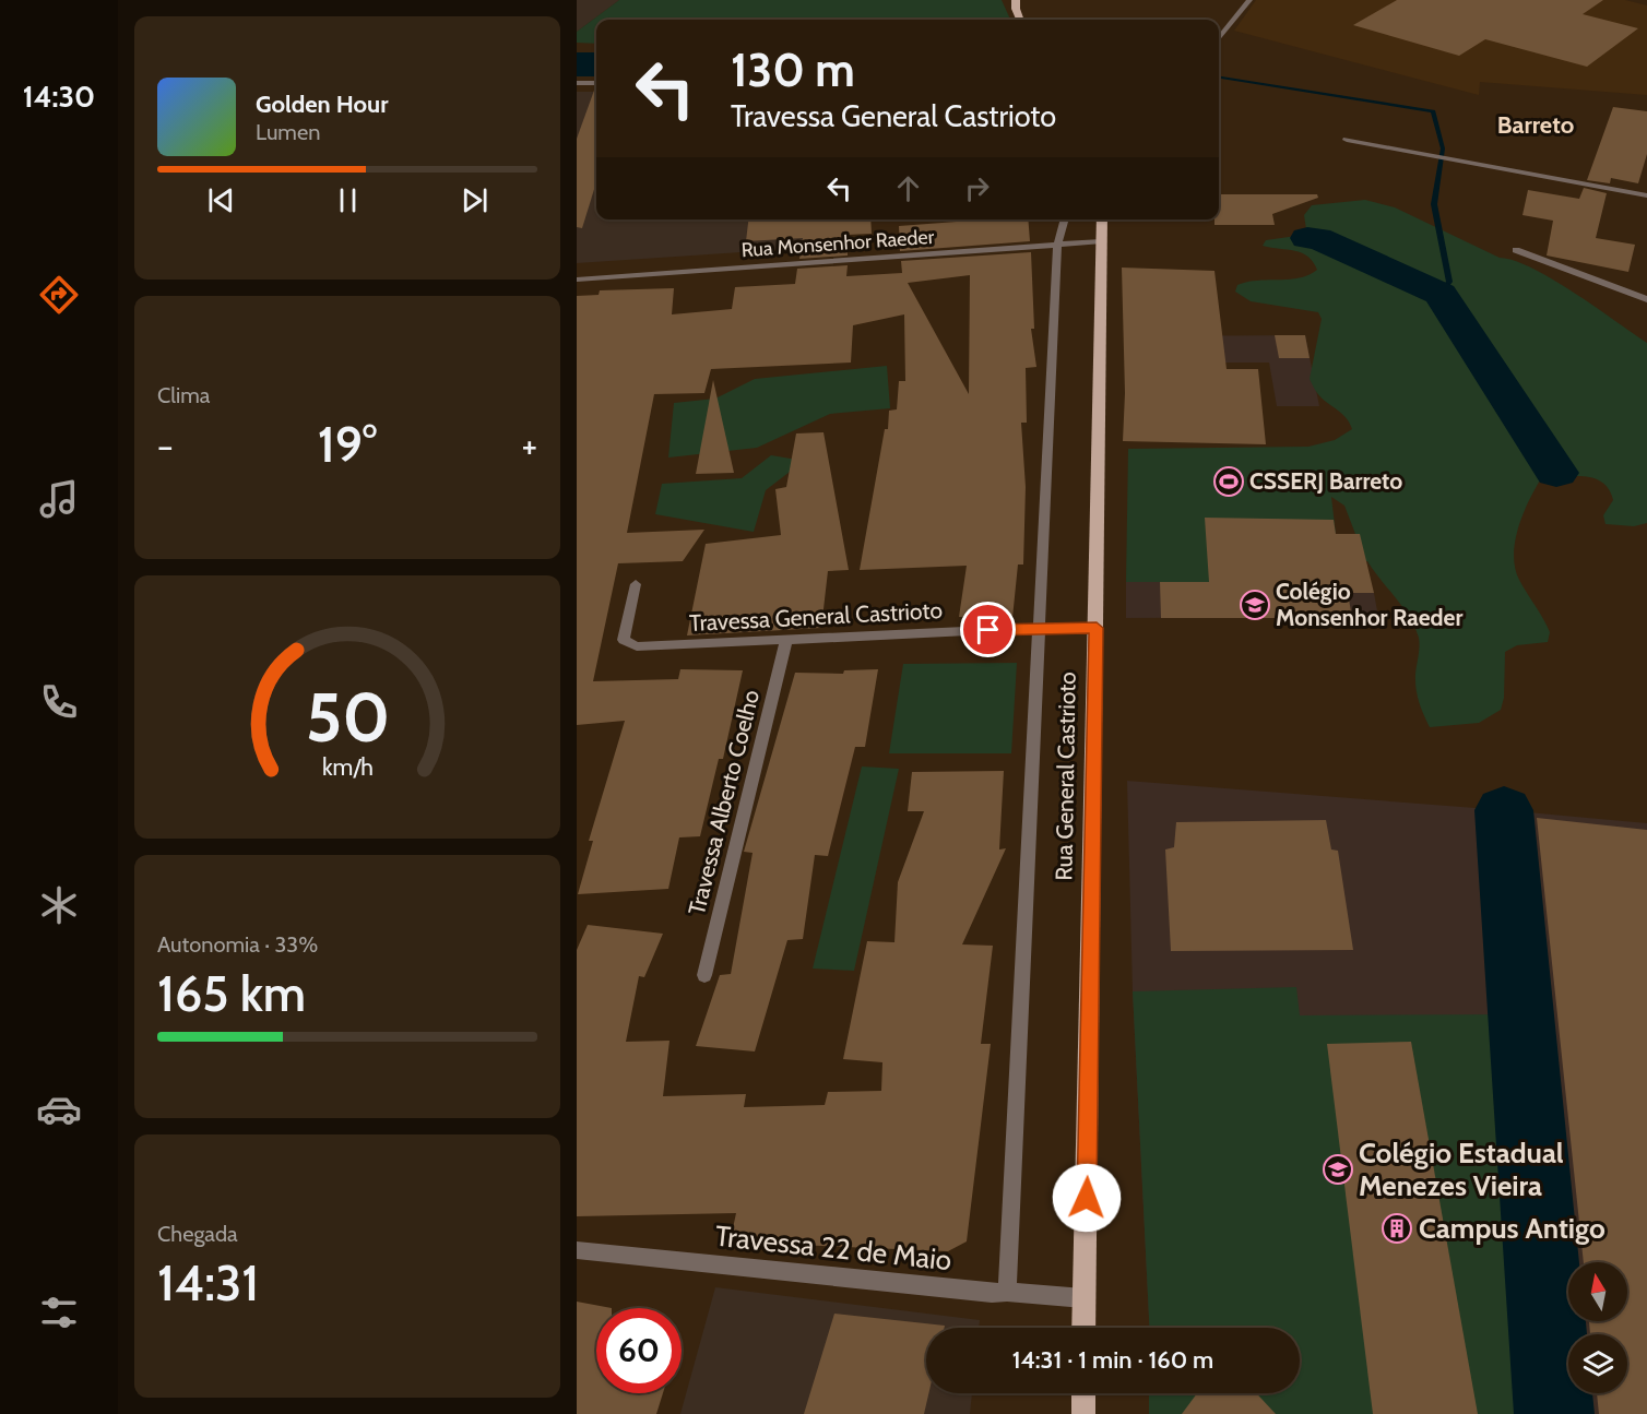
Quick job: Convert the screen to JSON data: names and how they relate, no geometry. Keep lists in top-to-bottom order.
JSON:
{
  "streets": {
    "main road": ["Rua General Castrioto"],
    "street": [
      "Rua Monsenhor Raeder",
      "Travessa General Castrioto",
      "Travessa Alberto Coelho",
      "Travessa 22 de Maio"
    ]
  },
  "crossings": [
    ["Rua Monsenhor Raeder", "Rua General Castrioto"],
    ["Travessa General Castrioto", "Rua General Castrioto"],
    ["Travessa General Castrioto", "Travessa Alberto Coelho"],
    ["Rua General Castrioto", "Travessa 22 de Maio"]
  ],
  "districts": ["Barreto"],
  "places": {
    "sports": ["CSSERJ Barreto"],
    "school or university": ["Colégio Monsenhor Raeder", "Colégio Estadual Menezes Vieira"],
    "building": ["Campus Antigo"]
  },
  "north": "top",
  "page": {
    "tabs": "14:30",
    "turn": ["130 m", "Travessa General Castrioto"],
    "song": ["Golden Hour", "Lumen"],
    "tile": [
      "Clima",
      ["Autonomia · 33%", "165 km"],
      ["Chegada", "14:31"]
    ],
    "heat": ["−", "19°", "+"],
    "limit": "60",
    "trip": "14:31 · 1 min · 160 m",
    "gauge": ["50", "km/h"]
  }
}
